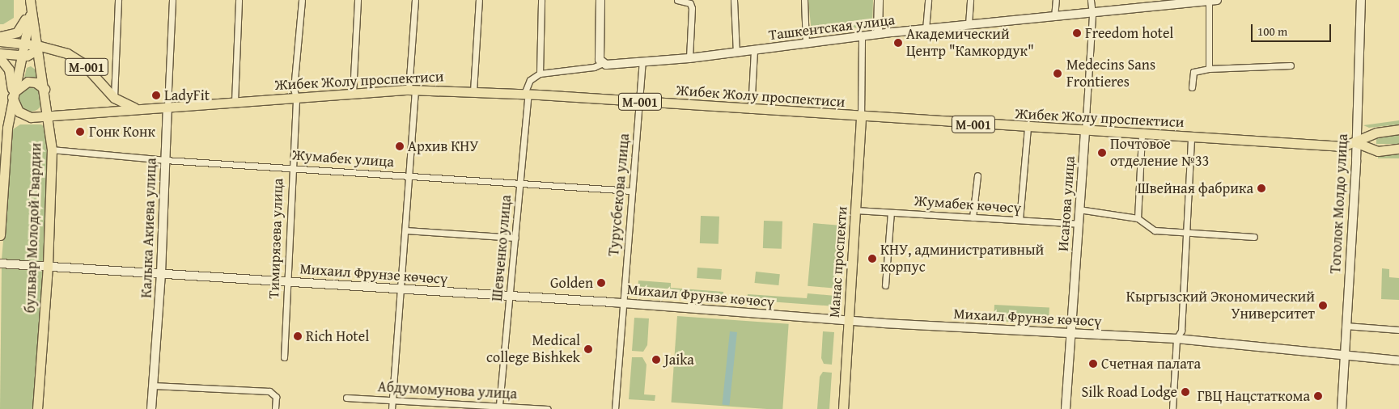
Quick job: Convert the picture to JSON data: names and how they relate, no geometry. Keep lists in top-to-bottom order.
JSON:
{
  "streets": {
    "main road": [
      "Ташкентская улица",
      "М-001",
      "Жибек Жолу проспектиси",
      "Исанова улица",
      "Тоголок Молдо улица",
      "бульвар Молодой Гвардии",
      "Калыка Акиева улица",
      "Манас проспекти",
      "Михаил Фрунзе көчөсү"
    ],
    "street": [
      "Жумабек улица",
      "Турусбекова улица",
      "Жумабек көчөсү",
      "Тимирязева улица",
      "Шевченко улица",
      "Абдумомунова улица"
    ]
  },
  "crossings": [
    ["Ташкентская улица", "Турусбекова улица"],
    ["Ташкентская улица", "Исанова улица"],
    ["М-001", "Жибек Жолу проспектиси"],
    ["М-001", "бульвар Молодой Гвардии"],
    ["Жибек Жолу проспектиси", "Турусбекова улица"],
    ["Жибек Жолу проспектиси", "Исанова улица"],
    ["Жибек Жолу проспектиси", "Тоголок Молдо улица"],
    ["Жибек Жолу проспектиси", "бульвар Молодой Гвардии"],
    ["Жибек Жолу проспектиси", "Калыка Акиева улица"],
    ["Жибек Жолу проспектиси", "Тимирязева улица"],
    ["Жибек Жолу проспектиси", "Шевченко улица"],
    ["Жибек Жолу проспектиси", "Манас проспекти"],
    ["Жумабек улица", "Турусбекова улица"],
    ["Жумабек улица", "бульвар Молодой Гвардии"],
    ["Жумабек улица", "Калыка Акиева улица"],
    ["Жумабек улица", "Тимирязева улица"],
    ["Жумабек улица", "Шевченко улица"],
    ["Турусбекова улица", "Михаил Фрунзе көчөсү"],
    ["Исанова улица", "Жумабек көчөсү"],
    ["Исанова улица", "Михаил Фрунзе көчөсү"],
    ["Тоголок Молдо улица", "Михаил Фрунзе көчөсү"],
    ["Жумабек көчөсү", "Манас проспекти"],
    ["бульвар Молодой Гвардии", "Михаил Фрунзе көчөсү"],
    ["Калыка Акиева улица", "Михаил Фрунзе көчөсү"],
    ["Тимирязева улица", "Михаил Фрунзе көчөсү"],
    ["Шевченко улица", "Михаил Фрунзе көчөсү"],
    ["Шевченко улица", "Абдумомунова улица"],
    ["Манас проспекти", "Михаил Фрунзе көчөсү"]
  ],
  "places": [
    "Freedom hotel",
    "Академический Центр \"Камкордук\"",
    "Medecins Sans Frontieres",
    "LadyFit",
    "Гонк Конк",
    "Архив КНУ",
    "Почтовое отделение №33",
    "Швейная фабрика",
    "КНУ, административный корпус",
    "Golden",
    "Кыргызский Экономический Университет",
    "Rich Hotel",
    "Medical college Bishkek",
    "Jaika",
    "Счетная палата",
    "Silk Road Lodge",
    "ГВЦ Нацстаткома"
  ],
  "scale_bar": "100 m"
}
